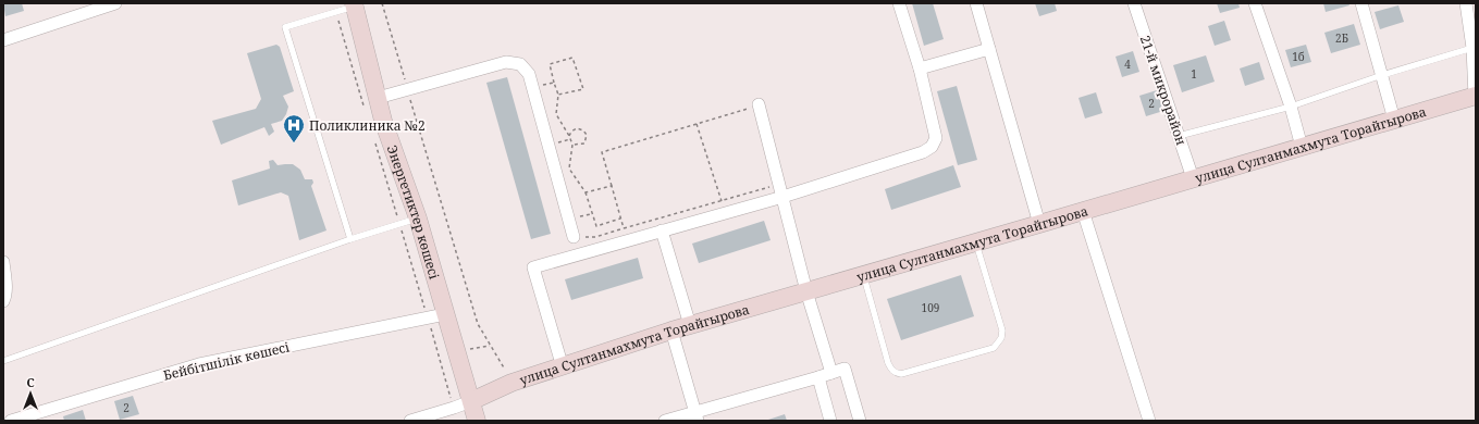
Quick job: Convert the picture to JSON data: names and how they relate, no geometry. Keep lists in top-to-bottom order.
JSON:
{
  "streets": {
    "main road": ["улица Султанмахмута Торайгырова", "Энергетиктер көшесі"],
    "street": ["21-й микрорайон", "Бейбітшілік көшесі"]
  },
  "crossings": [
    ["21-й микрорайон", "улица Султанмахмута Торайгырова"],
    ["улица Султанмахмута Торайгырова", "Энергетиктер көшесі"],
    ["Энергетиктер көшесі", "Бейбітшілік көшесі"]
  ],
  "places": {
    "hospital": ["Поликлиника №2"]
  },
  "house_numbers": [
    "2Б",
    "1б",
    "4",
    "1",
    "2",
    "109",
    "2"
  ],
  "north": "top"
}
